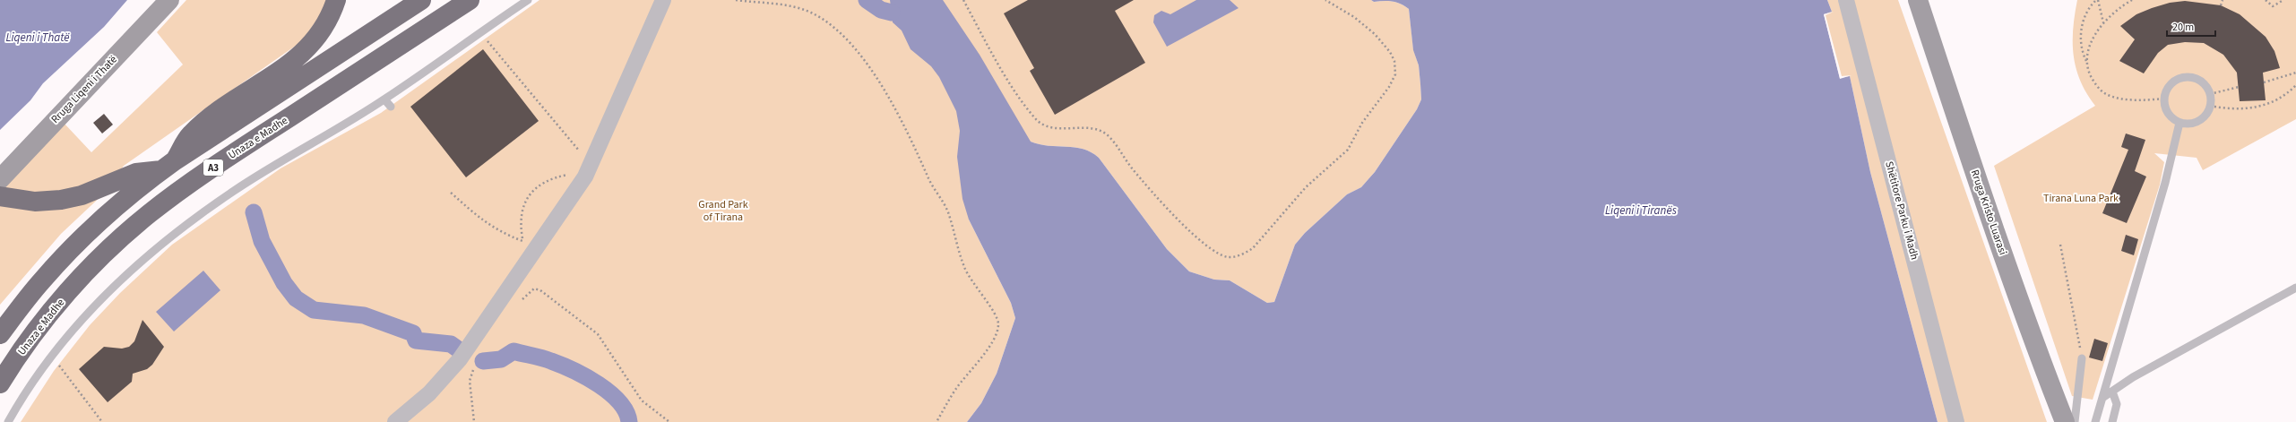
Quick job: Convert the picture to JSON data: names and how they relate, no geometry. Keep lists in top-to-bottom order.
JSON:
{
  "streets": {
    "highway": ["Unaza e Madhe", "A3"],
    "main road": ["Rruga Liqeni i Thatë", "Rruga Kristo Luarasi"],
    "street": ["Shëtitore Parku i Madh"]
  },
  "water": ["Liqeni i Thatë", "Liqeni i Tiranës"],
  "parks": ["Tirana Luna Park", "Grand Park of Tirana"],
  "scale_bar": "20 m"
}
